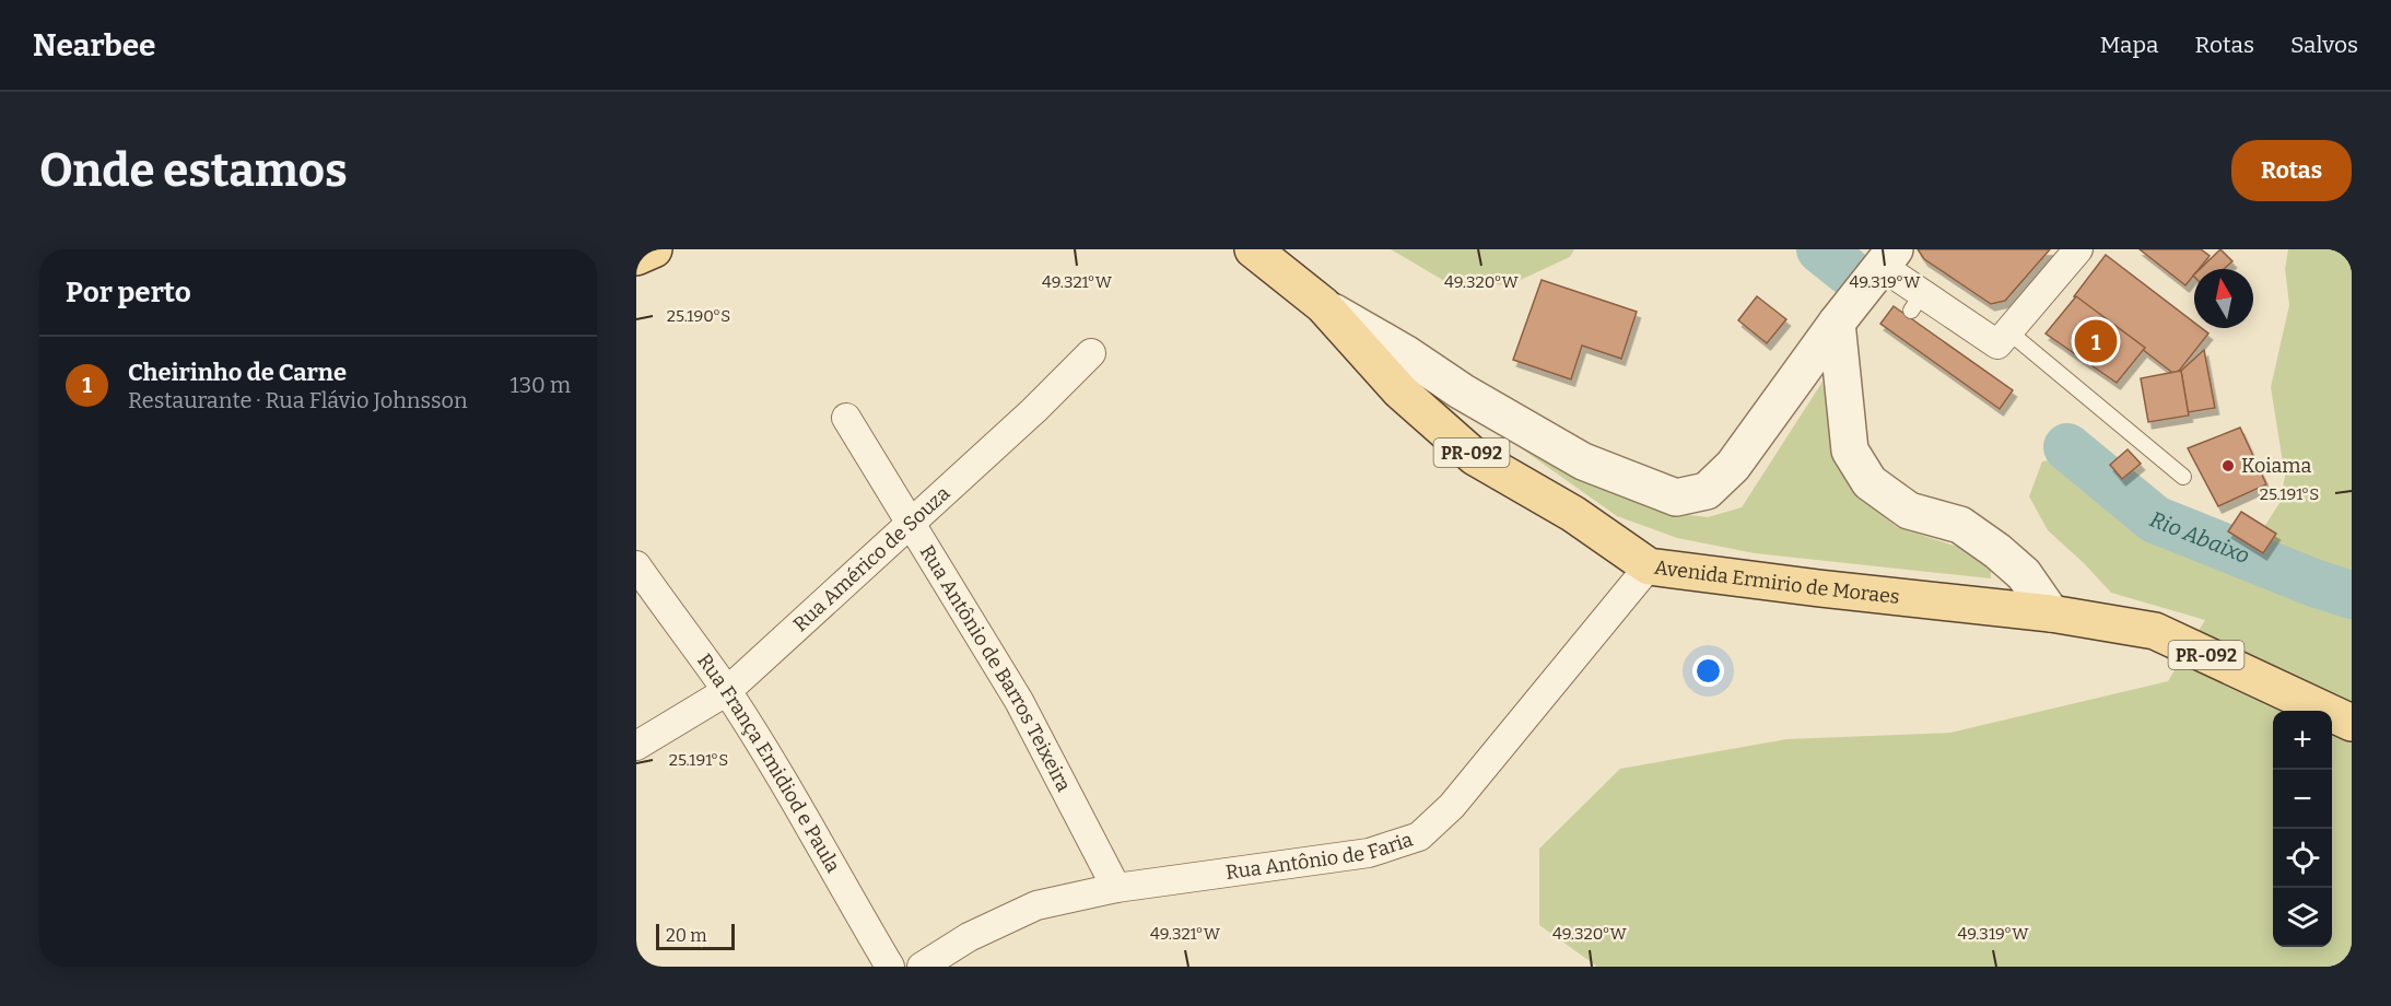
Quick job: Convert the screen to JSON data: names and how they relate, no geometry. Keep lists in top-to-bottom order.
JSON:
{
  "streets": {
    "main road": ["PR-092", "Avenida Ermirio de Moraes"],
    "street": [
      "Rua Américo de Souza",
      "Rua Antônio de Barros Teixeira",
      "Rua França Emidiod e Paula",
      "Rua Antônio de Faria"
    ]
  },
  "crossings": [
    ["Rua Américo de Souza", "Rua Antônio de Barros Teixeira"],
    ["Rua Américo de Souza", "Rua França Emidiod e Paula"],
    ["Avenida Ermirio de Moraes", "Rua Antônio de Faria"],
    ["Rua Antônio de Barros Teixeira", "Rua Antônio de Faria"]
  ],
  "water": ["Rio Abaixo"],
  "places": ["Koiama"],
  "scale_bar": "20 m",
  "north": "top",
  "page": {
    "header": "Nearbee",
    "nav": ["Mapa", "Rotas", "Salvos"],
    "buttons": "Rotas",
    "title": "Onde estamos",
    "heading": "Por perto",
    "pins": "1",
    "list": [
      {
        "mark": "1",
        "name": "Cheirinho de Carne",
        "note": "Restaurante · Rua Flávio Johnsson",
        "value": "130 m"
      }
    ],
    "map_buttons": ["+", "−"],
    "scale": "20 m"
  },
  "coordinates": [
    "49.321°W",
    "49.320°W",
    "49.319°W",
    "25.190°S",
    "25.191°S"
  ]
}
